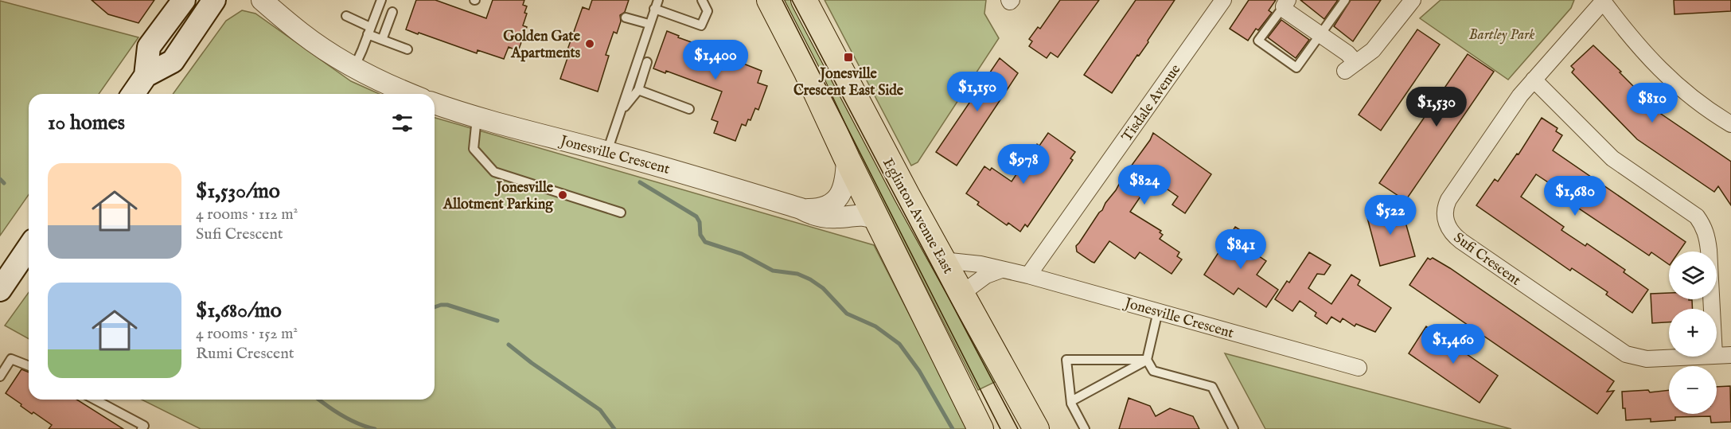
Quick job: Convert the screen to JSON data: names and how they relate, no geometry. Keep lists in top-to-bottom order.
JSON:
{
  "streets": {
    "main road": ["Eglinton Avenue East"],
    "street": ["Tisdale Avenue", "Jonesville Crescent", "Sufi Crescent"]
  },
  "crossings": [
    ["Tisdale Avenue", "Jonesville Crescent"],
    ["Jonesville Crescent", "Eglinton Avenue East"]
  ],
  "parks": ["Bartley Park"],
  "places": {
    "other": ["Golden Gate Apartments", "Jonesville Allotment Parking"],
    "transit": ["Jonesville Crescent East Side"]
  },
  "page": {
    "price": [
      "$1,400",
      "$1,150",
      "$810",
      "$1,530",
      "$978",
      "$824",
      "$1,680",
      "$522",
      "$841",
      "$1,460"
    ],
    "heading": "10 homes",
    "list": [
      {
        "name": "$1,530/mo",
        "note": "4 rooms · 112 m² · Sufi Crescent"
      },
      {
        "name": "$1,680/mo",
        "note": "4 rooms · 152 m² · Rumi Crescent"
      }
    ],
    "map_buttons": ["+", "−"]
  }
}
